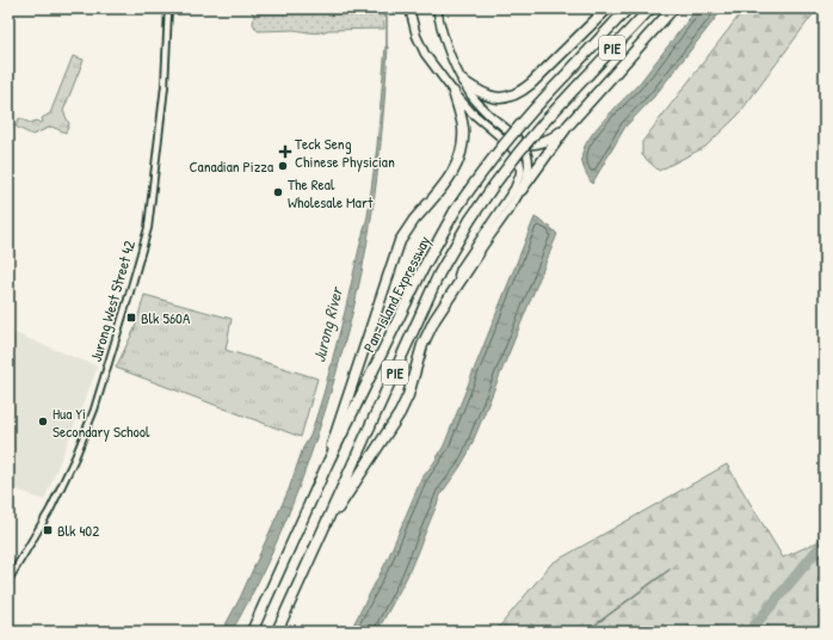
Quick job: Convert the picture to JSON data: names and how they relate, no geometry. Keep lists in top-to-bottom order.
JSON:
{
  "streets": {
    "highway": ["PIE", "Pan-Island Expressway"],
    "street": ["Jurong West Street 42"]
  },
  "water": ["Jurong River"],
  "places": {
    "health": ["Teck Seng Chinese Physician"],
    "other": ["Canadian Pizza", "The Real Wholesale Mart", "Hua Yi Secondary School"],
    "transit": ["Blk 560A", "Blk 402"]
  }
}
